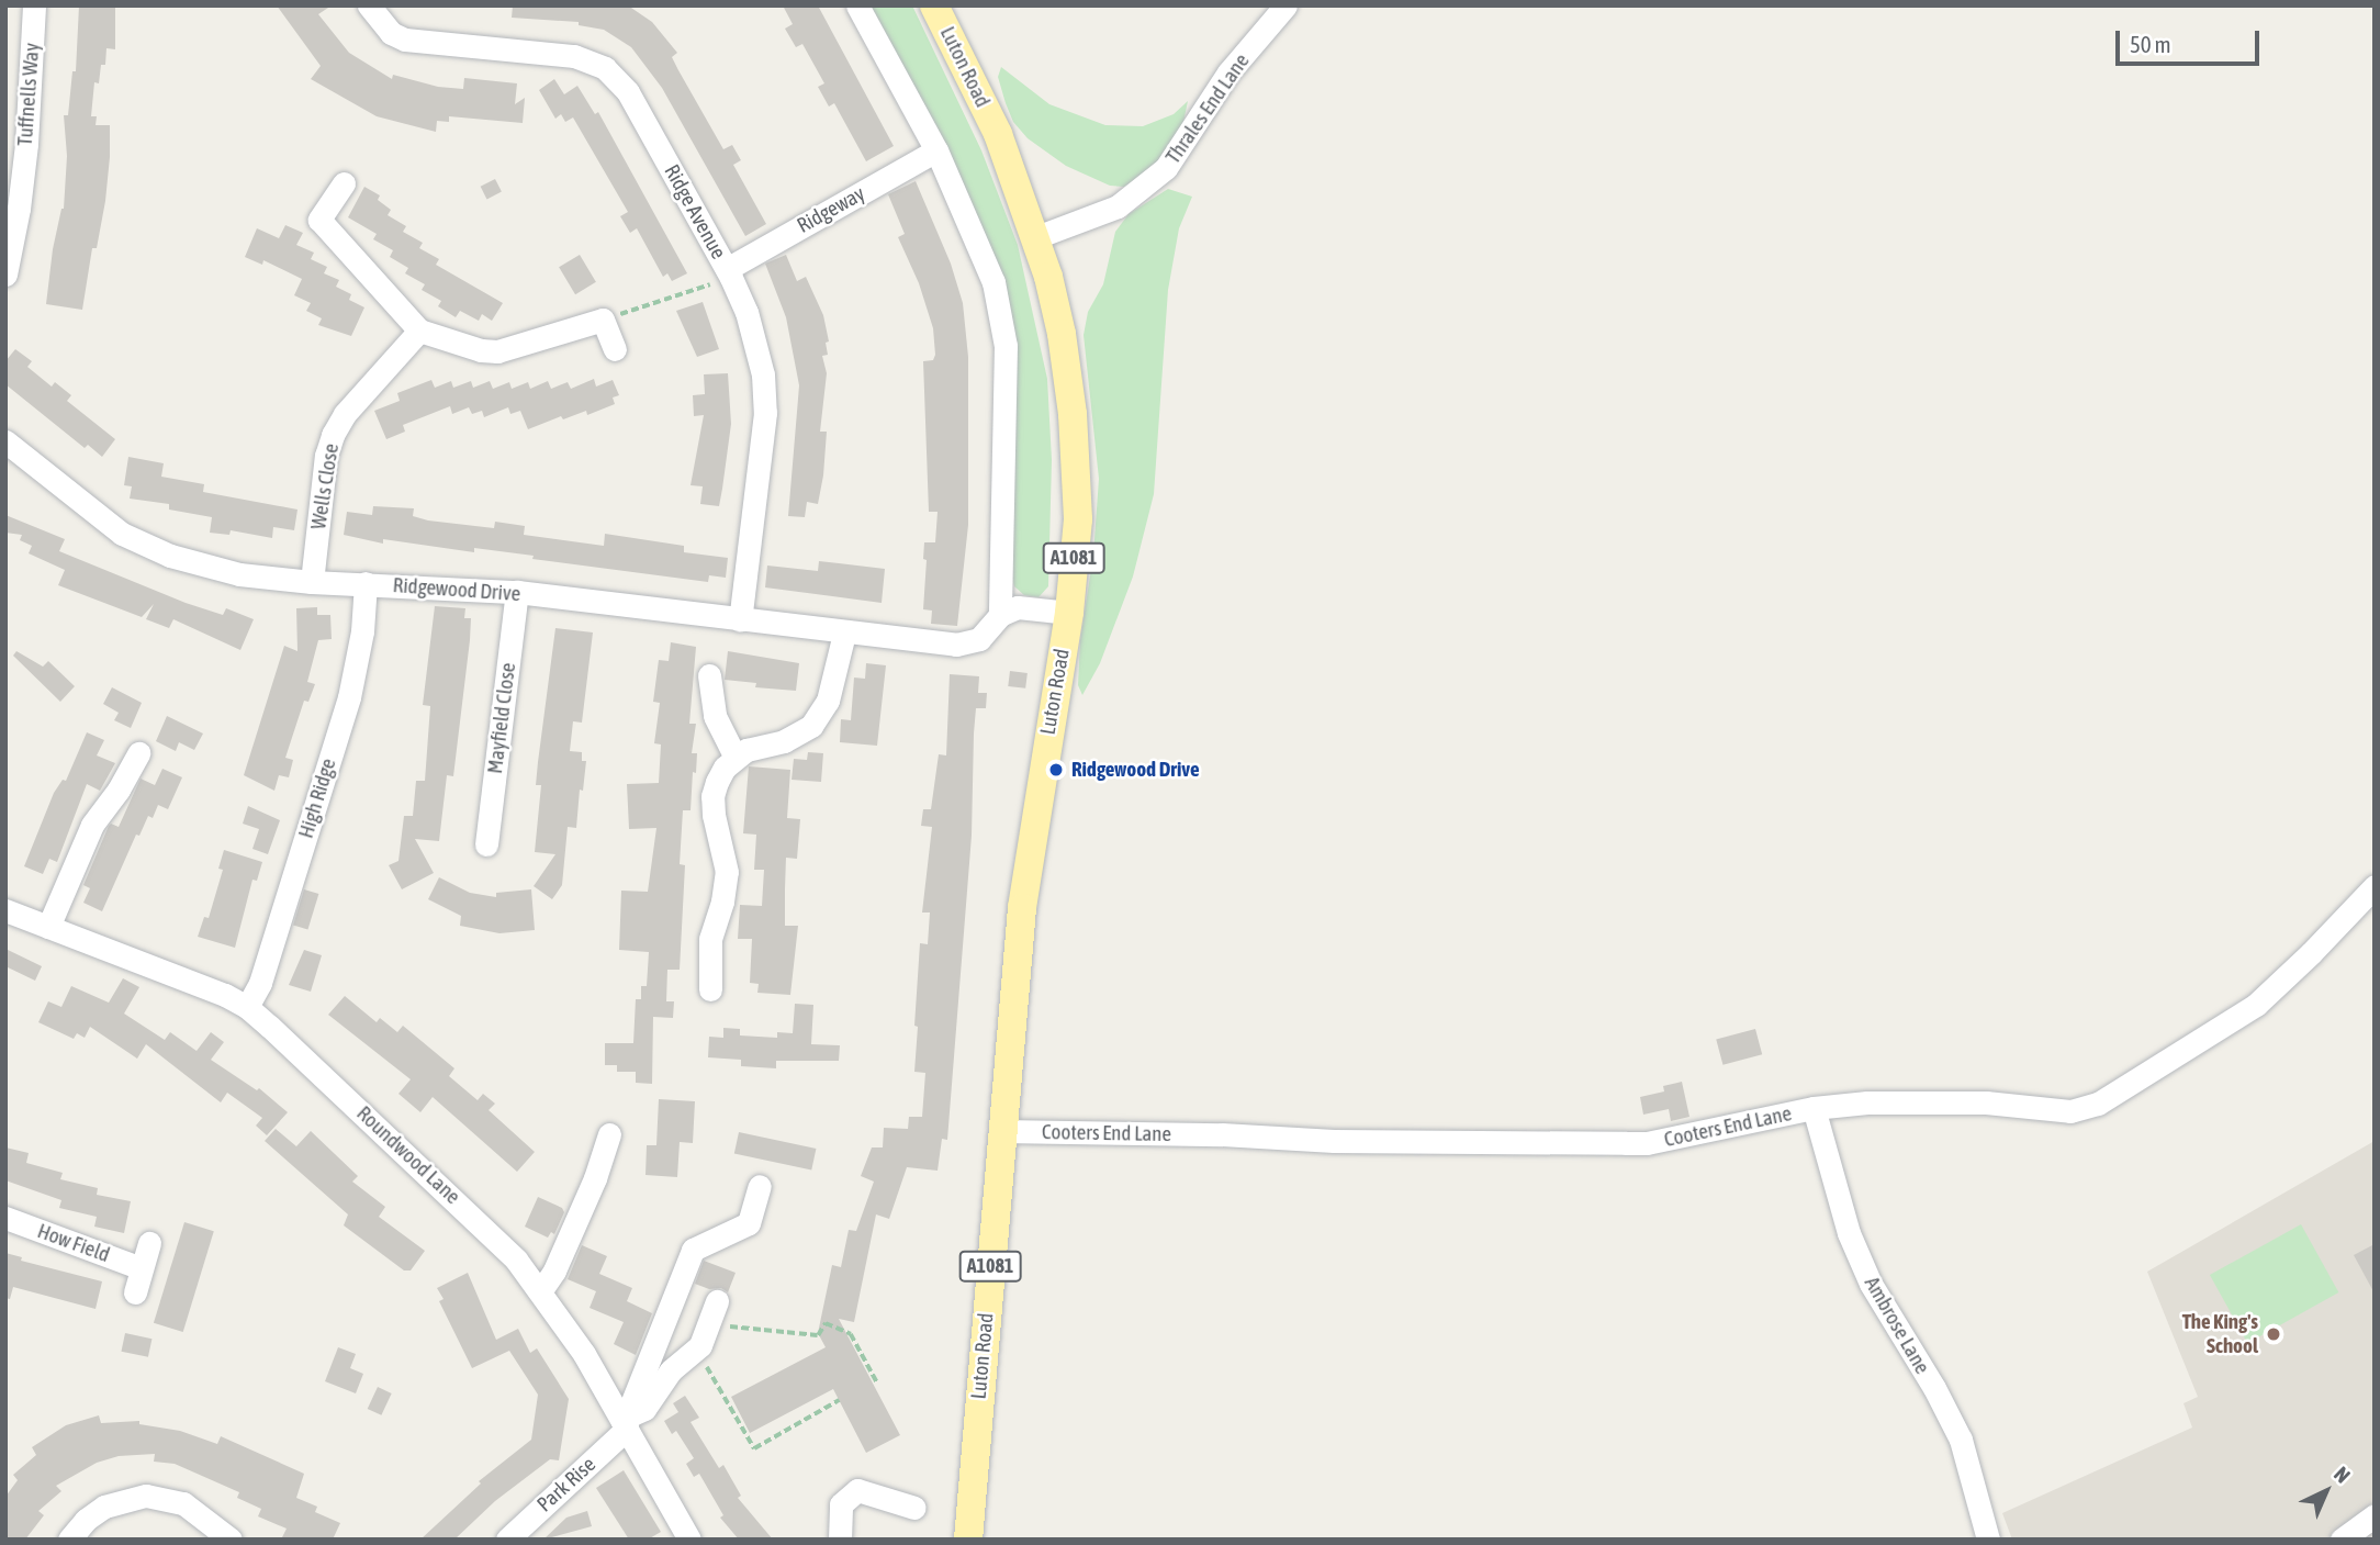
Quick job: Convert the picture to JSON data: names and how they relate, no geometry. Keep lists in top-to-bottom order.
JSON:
{
  "streets": {
    "main road": ["Luton Road", "A1081"],
    "street": [
      "Tuffnells Way",
      "Thrales End Lane",
      "Ridgeway",
      "Ridge Avenue",
      "Wells Close",
      "Ridgewood Drive",
      "Mayfield Close",
      "High Ridge",
      "Cooters End Lane",
      "Roundwood Lane",
      "How Field",
      "Ambrose Lane",
      "Park Rise"
    ]
  },
  "crossings": [
    ["Luton Road", "Thrales End Lane"],
    ["Luton Road", "Cooters End Lane"],
    ["Ridgeway", "Ridge Avenue"],
    ["Ridge Avenue", "Ridgewood Drive"],
    ["Wells Close", "Ridgewood Drive"],
    ["Ridgewood Drive", "Mayfield Close"],
    ["Ridgewood Drive", "High Ridge"],
    ["High Ridge", "Roundwood Lane"],
    ["Cooters End Lane", "Ambrose Lane"],
    ["Roundwood Lane", "Park Rise"]
  ],
  "places": ["Ridgewood Drive", "The King's School"],
  "scale_bar": "50 m",
  "north": "top right"
}
